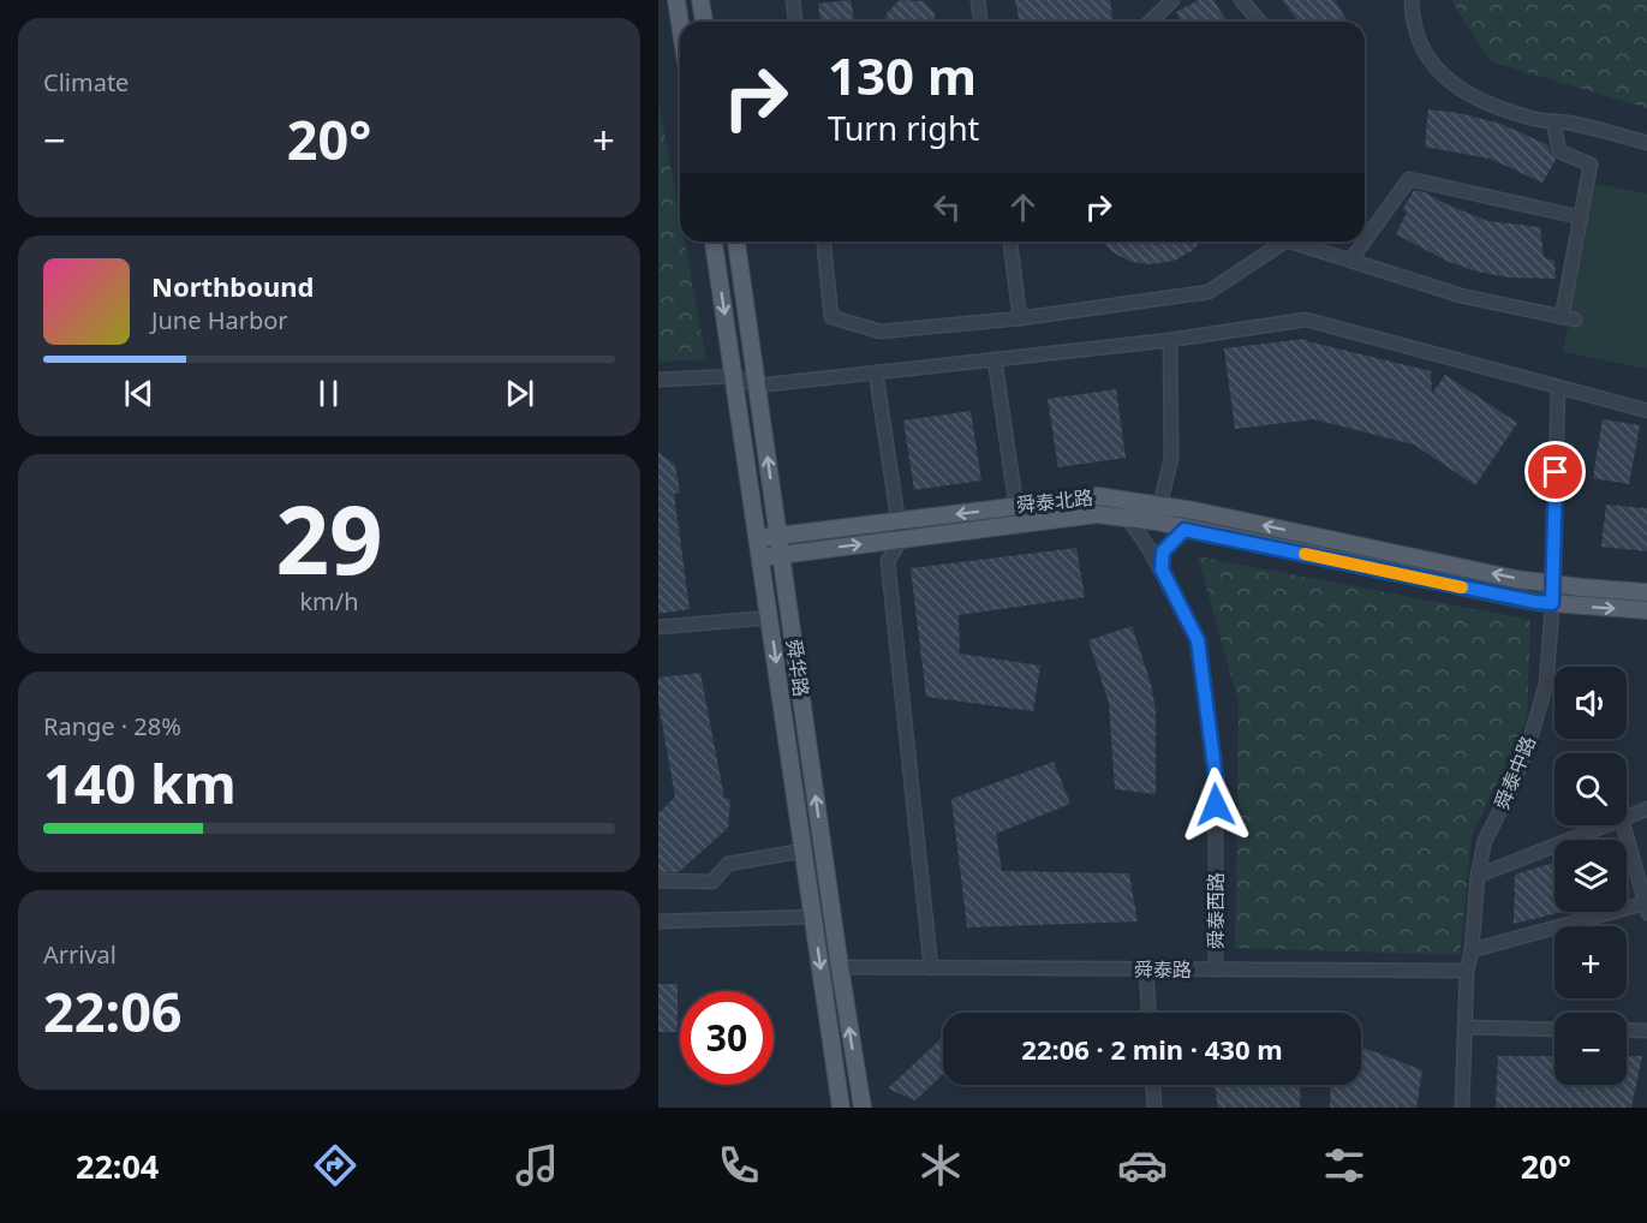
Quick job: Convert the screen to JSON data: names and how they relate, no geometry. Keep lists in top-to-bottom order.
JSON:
{
  "streets": {
    "main road": ["舜泰北路", "舜华路"],
    "street": ["舜泰中路", "舜泰西路", "舜泰路"]
  },
  "crossings": [
    ["舜泰北路", "舜华路"],
    ["舜泰北路", "舜泰中路"],
    ["舜泰北路", "舜泰西路"],
    ["舜华路", "舜泰路"],
    ["舜泰西路", "舜泰路"]
  ],
  "page": {
    "tile": [
      "Climate",
      ["29", "km/h"],
      ["Range · 28%", "140 km"],
      ["Arrival", "22:06"]
    ],
    "turn": ["130 m", "Turn right"],
    "heat": ["−", "20°", "+"],
    "song": ["Northbound", "June Harbor"],
    "map_buttons": ["+", "−"],
    "limit": "30",
    "trip": "22:06 · 2 min · 430 m",
    "tabs": ["22:04", "20°"]
  }
}
